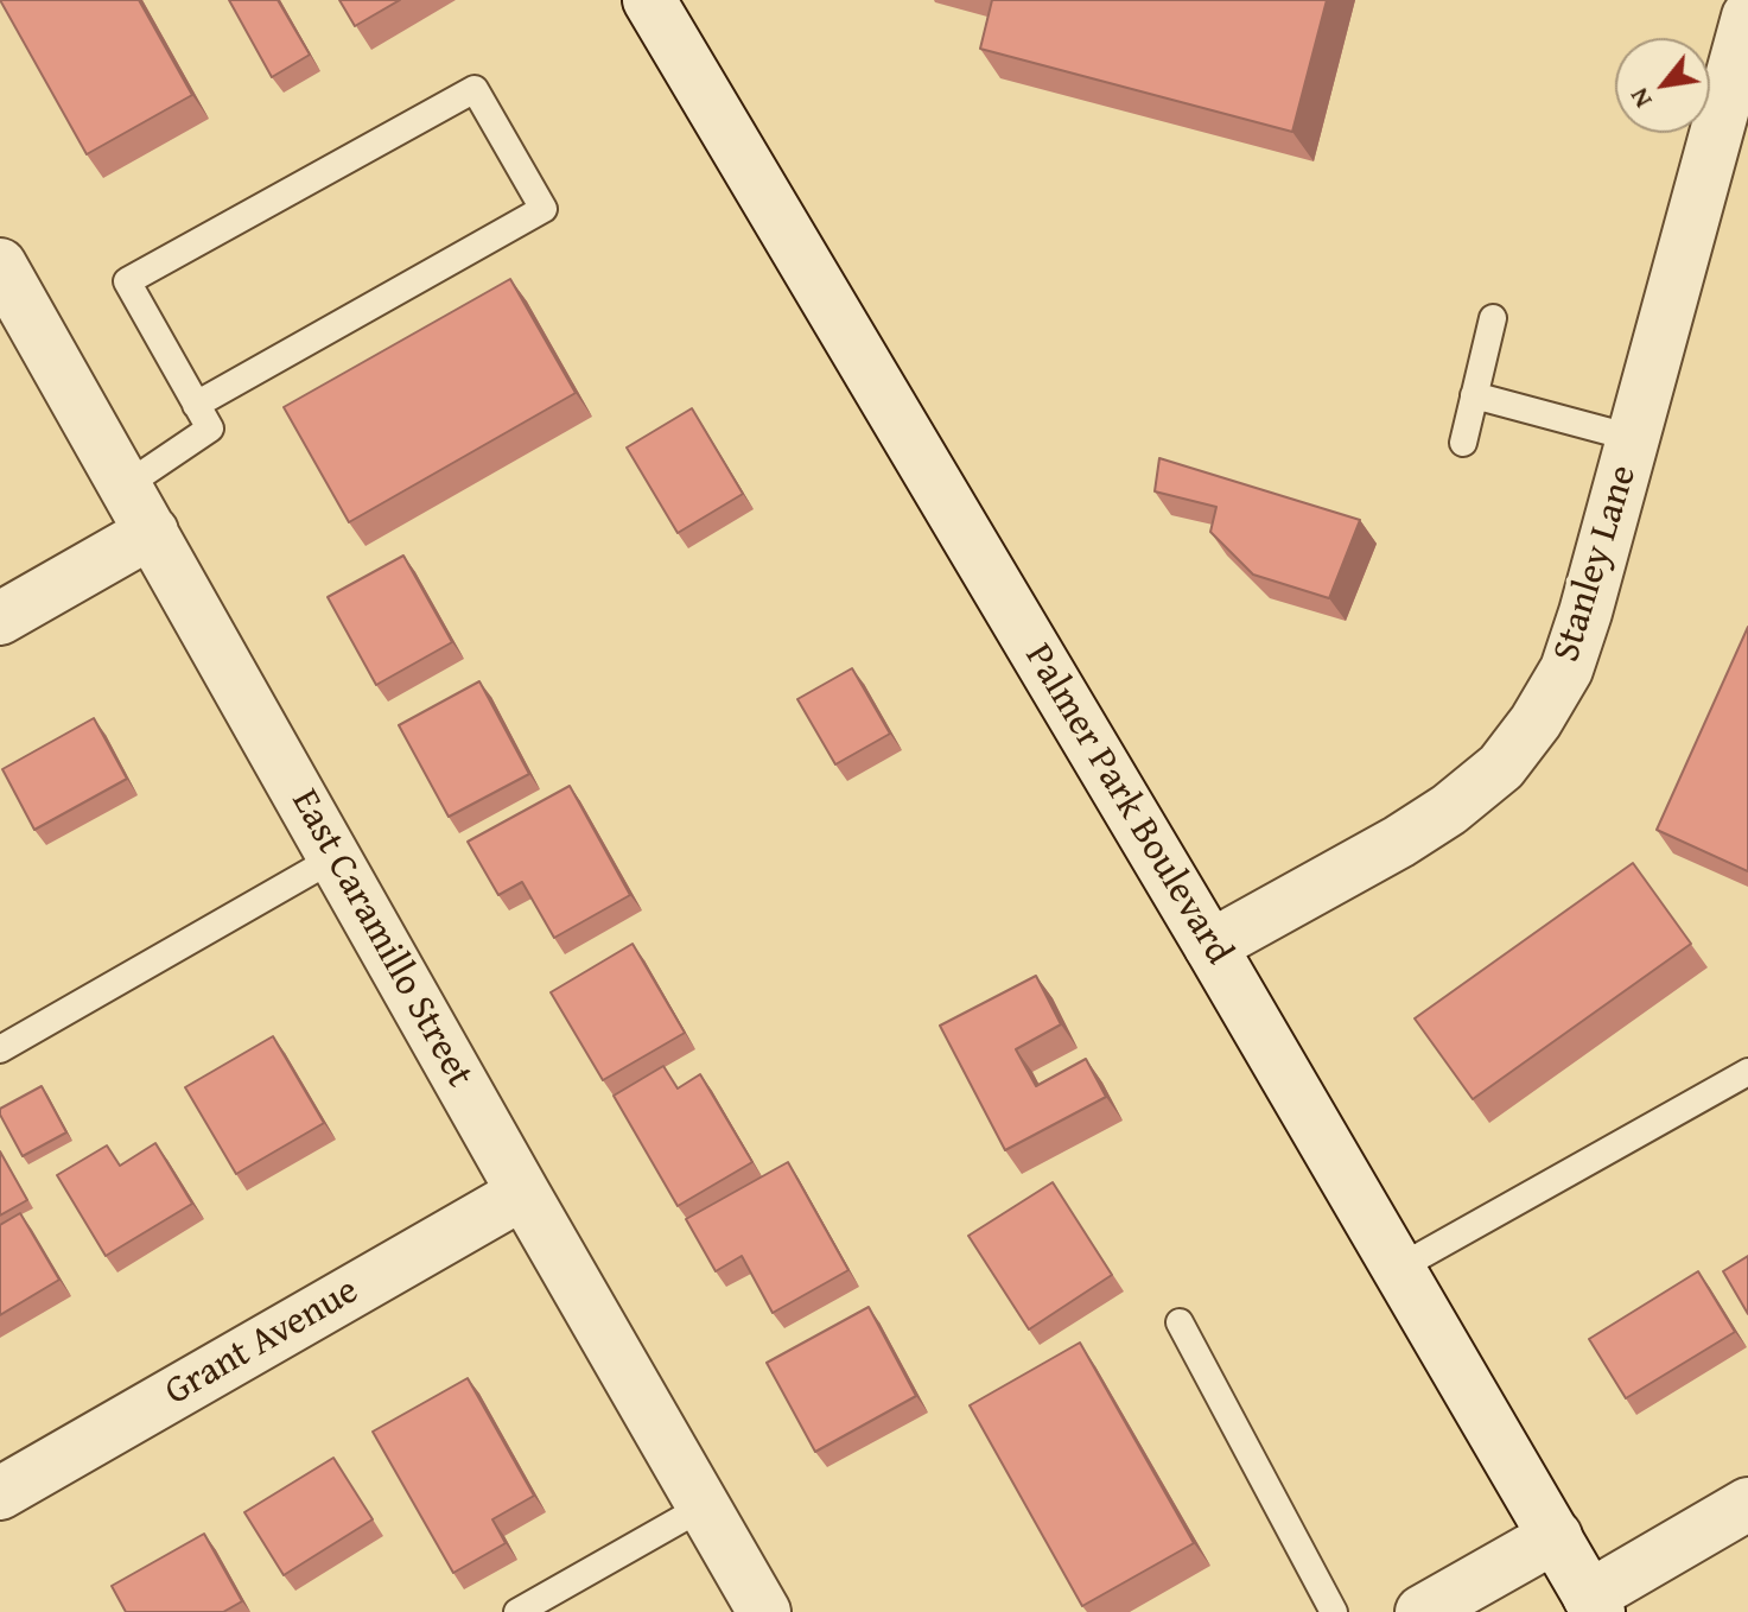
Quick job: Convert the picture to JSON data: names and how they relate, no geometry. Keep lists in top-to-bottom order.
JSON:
{
  "streets": {
    "street": [
      "Stanley Lane",
      "Palmer Park Boulevard",
      "East Caramillo Street",
      "Grant Avenue"
    ]
  },
  "crossings": [
    ["Stanley Lane", "Palmer Park Boulevard"],
    ["East Caramillo Street", "Grant Avenue"]
  ],
  "north": "bottom left"
}
